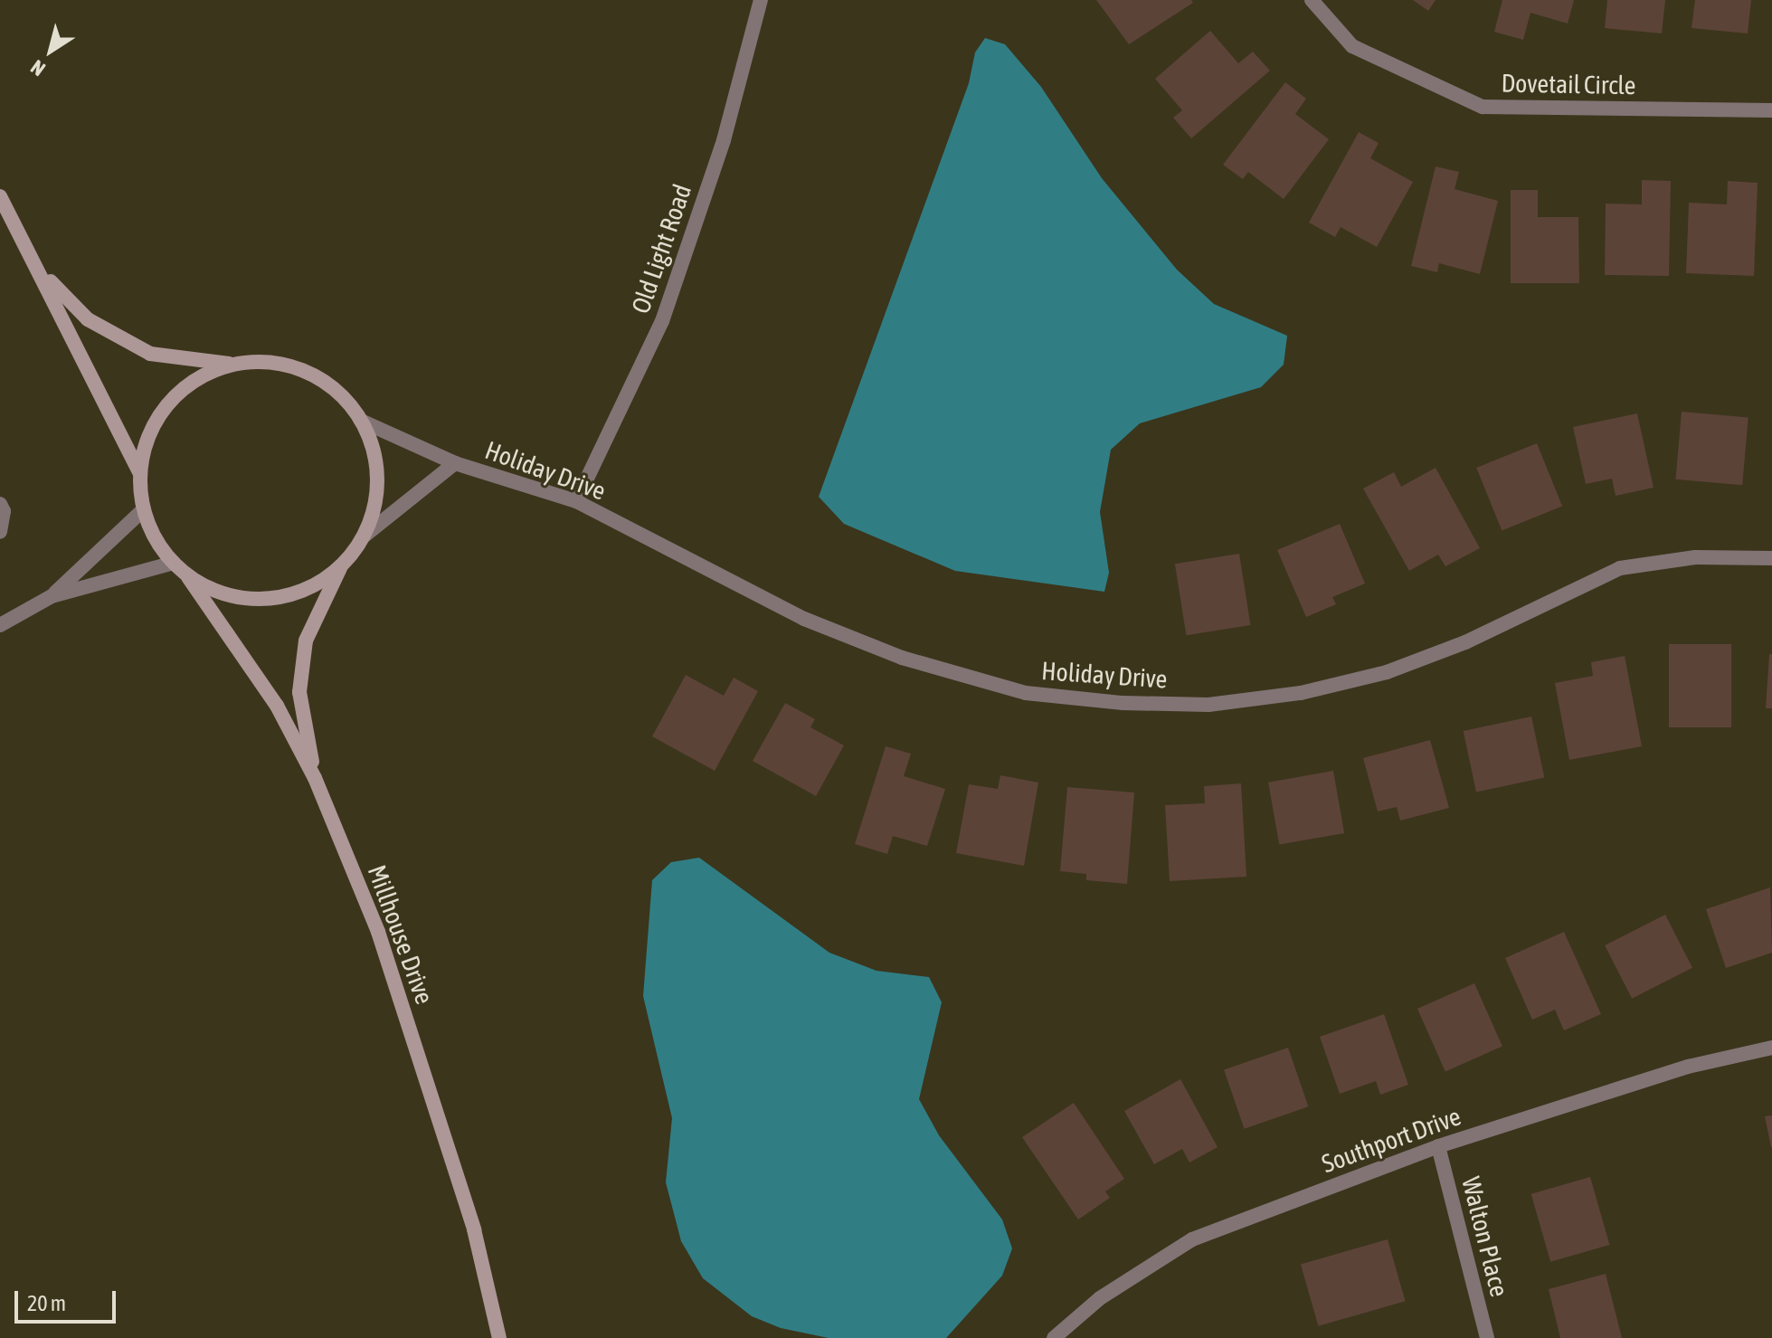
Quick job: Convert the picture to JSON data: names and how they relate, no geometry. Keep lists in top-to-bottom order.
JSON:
{
  "streets": {
    "main road": ["Millhouse Drive"],
    "street": [
      "Dovetail Circle",
      "Old Light Road",
      "Holiday Drive",
      "Southport Drive",
      "Walton Place"
    ]
  },
  "crossings": [
    ["Old Light Road", "Holiday Drive"],
    ["Holiday Drive", "Millhouse Drive"],
    ["Southport Drive", "Walton Place"]
  ],
  "scale_bar": "20 m",
  "north": "bottom left"
}
